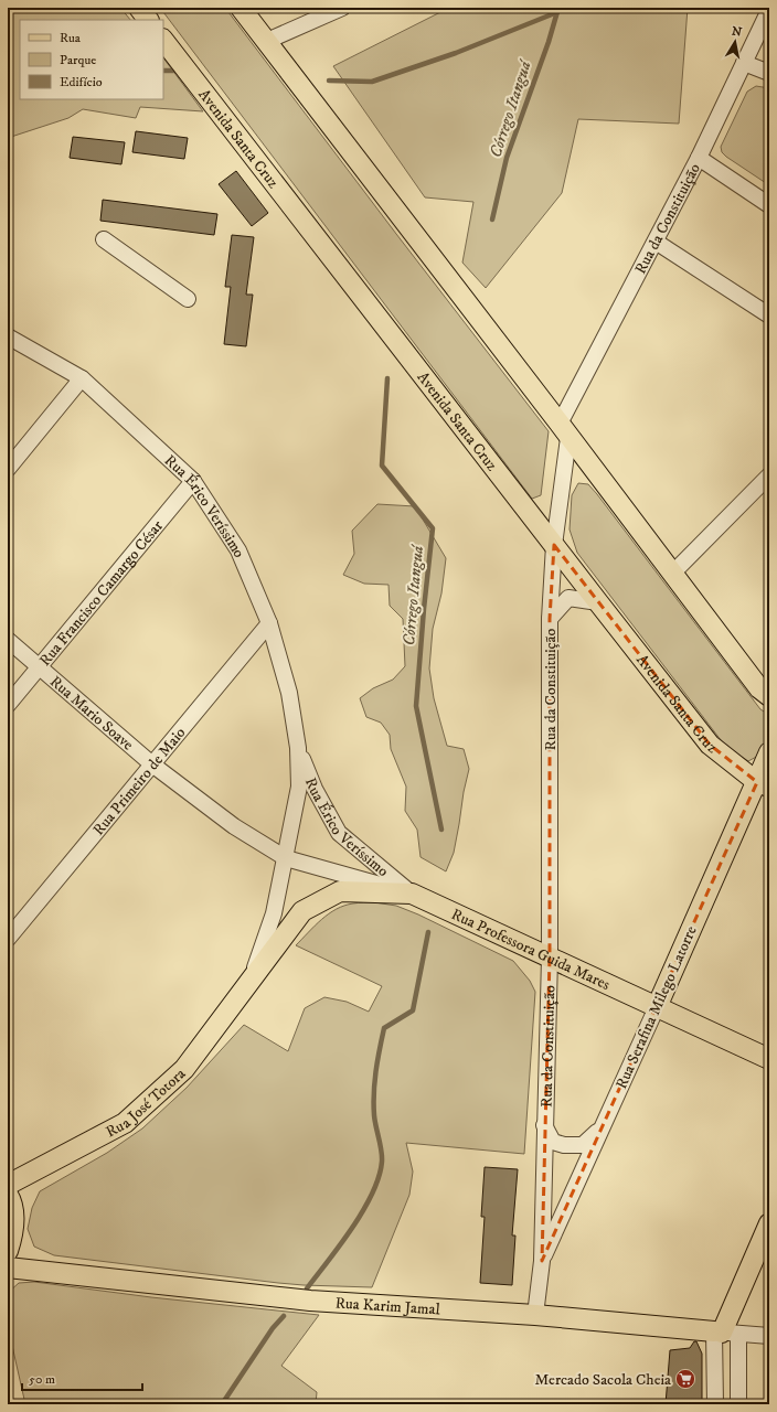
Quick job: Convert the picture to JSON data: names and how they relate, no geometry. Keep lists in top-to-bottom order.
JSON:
{
  "streets": {
    "main road": [
      "Avenida Santa Cruz",
      "Rua Professora Guida Mares",
      "Rua Serafina Milego Latorre",
      "Rua José Totora",
      "Rua Karim Jamal"
    ],
    "street": [
      "Rua da Constituição",
      "Rua Érico Veríssimo",
      "Rua Francisco Camargo César",
      "Rua Mario Soave",
      "Rua Primeiro de Maio"
    ]
  },
  "crossings": [
    ["Avenida Santa Cruz", "Rua da Constituição"],
    ["Avenida Santa Cruz", "Rua Serafina Milego Latorre"],
    ["Rua da Constituição", "Rua Professora Guida Mares"],
    ["Rua da Constituição", "Rua Serafina Milego Latorre"],
    ["Rua da Constituição", "Rua Karim Jamal"],
    ["Rua Érico Veríssimo", "Rua Francisco Camargo César"],
    ["Rua Érico Veríssimo", "Rua Mario Soave"],
    ["Rua Érico Veríssimo", "Rua Primeiro de Maio"],
    ["Rua Érico Veríssimo", "Rua Professora Guida Mares"],
    ["Rua Érico Veríssimo", "Rua José Totora"],
    ["Rua Francisco Camargo César", "Rua Mario Soave"],
    ["Rua Mario Soave", "Rua Primeiro de Maio"],
    ["Rua Mario Soave", "Rua Professora Guida Mares"],
    ["Rua Mario Soave", "Rua José Totora"],
    ["Rua Professora Guida Mares", "Rua Serafina Milego Latorre"],
    ["Rua Professora Guida Mares", "Rua José Totora"]
  ],
  "water": ["Córrego Itanguá"],
  "places": {
    "supermarket": ["Mercado Sacola Cheia"]
  },
  "legend": ["Rua", "Parque", "Edifício"],
  "scale_bar": "50 m",
  "north": "top"
}
